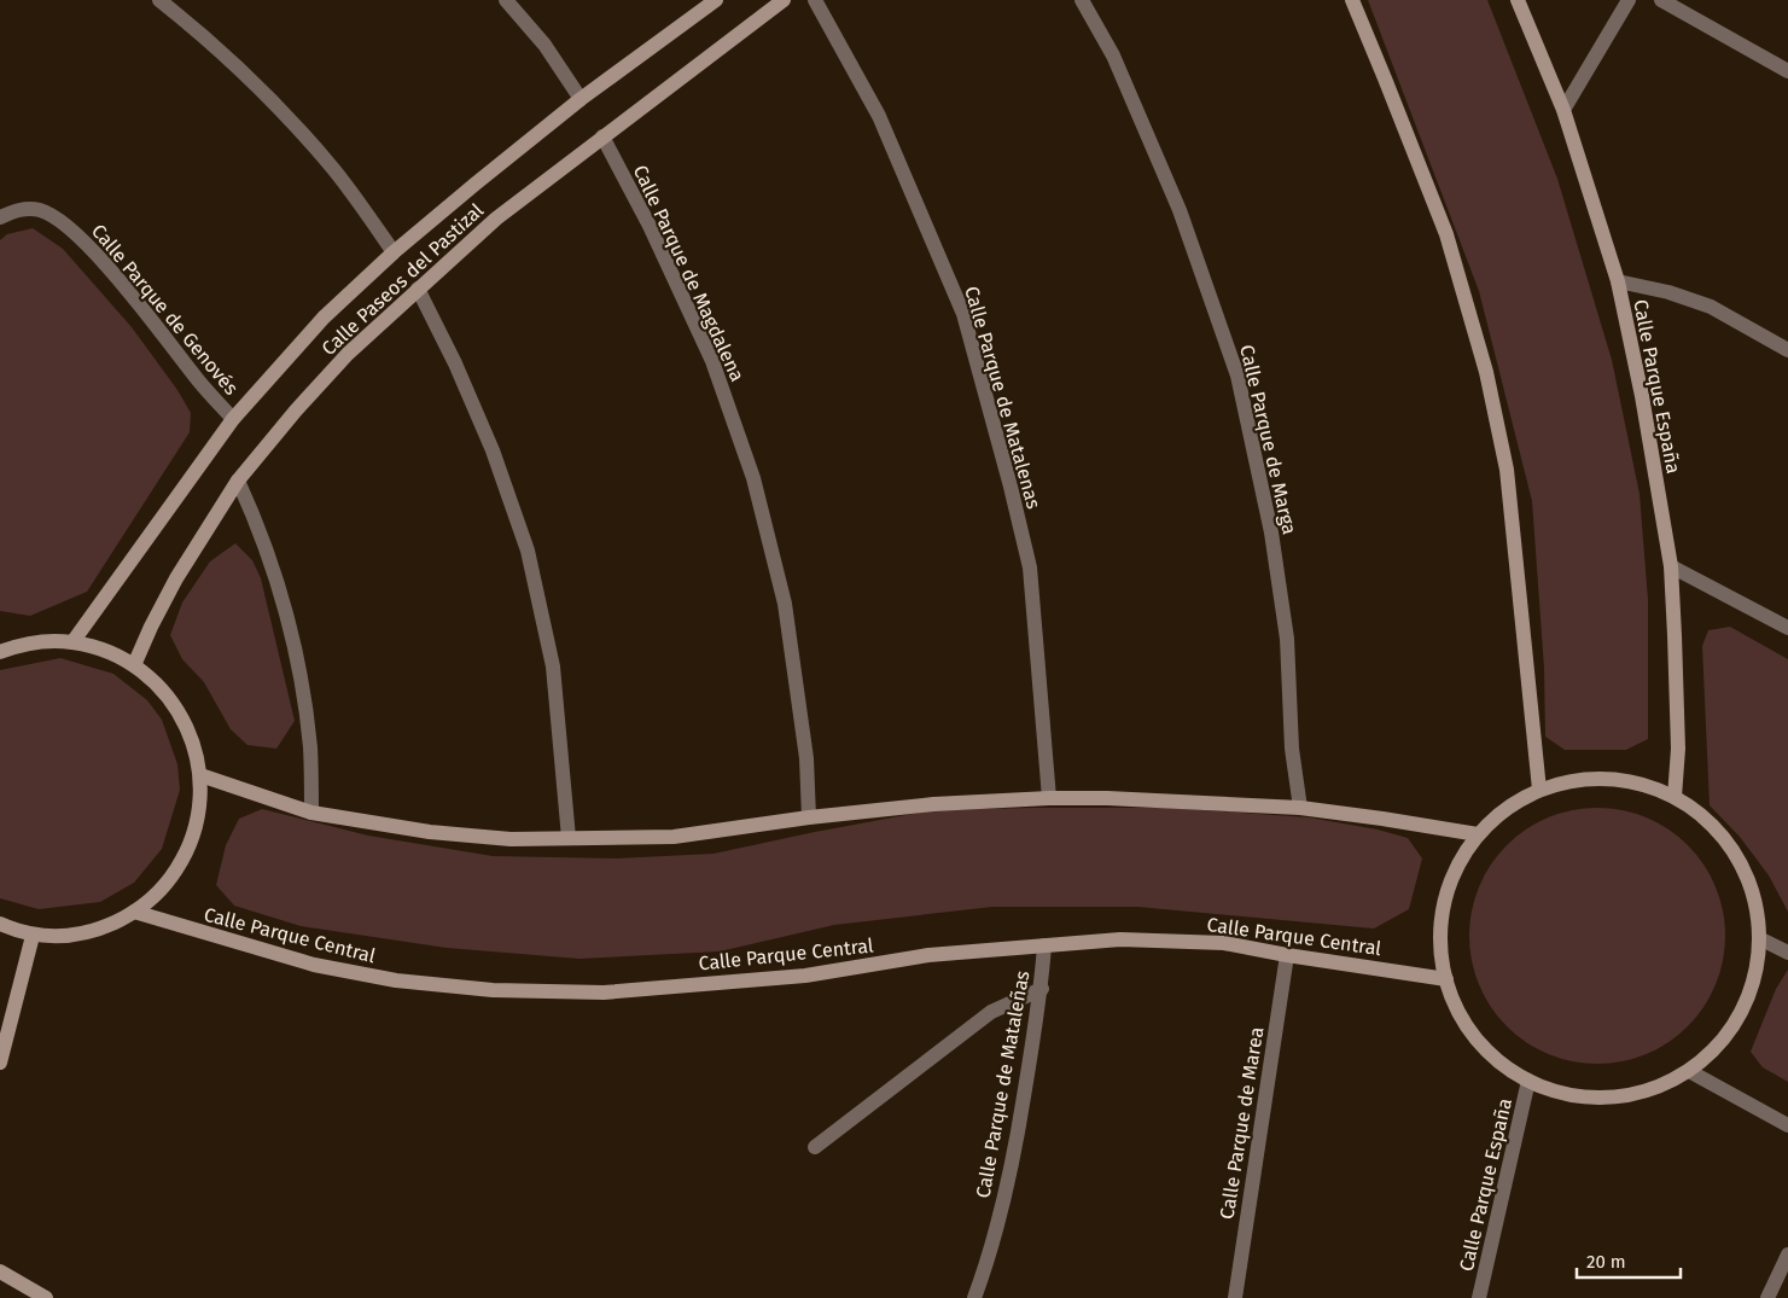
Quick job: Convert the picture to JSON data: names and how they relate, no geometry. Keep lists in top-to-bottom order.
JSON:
{
  "streets": {
    "street": [
      "Calle Parque de Magdalena",
      "Calle Paseos del Pastizal",
      "Calle Parque de Genovés",
      "Calle Parque España",
      "Calle Parque de Matalenas",
      "Calle Parque de Marga",
      "Calle Parque Central",
      "Calle Parque de Mataleñas",
      "Calle Parque de Marea"
    ]
  },
  "crossings": [
    ["Calle Parque de Magdalena", "Calle Paseos del Pastizal"],
    ["Calle Paseos del Pastizal", "Calle Parque de Genovés"],
    ["Calle Parque Central", "Calle Parque de Mataleñas"],
    ["Calle Parque Central", "Calle Parque de Marea"]
  ],
  "scale_bar": "20 m"
}
